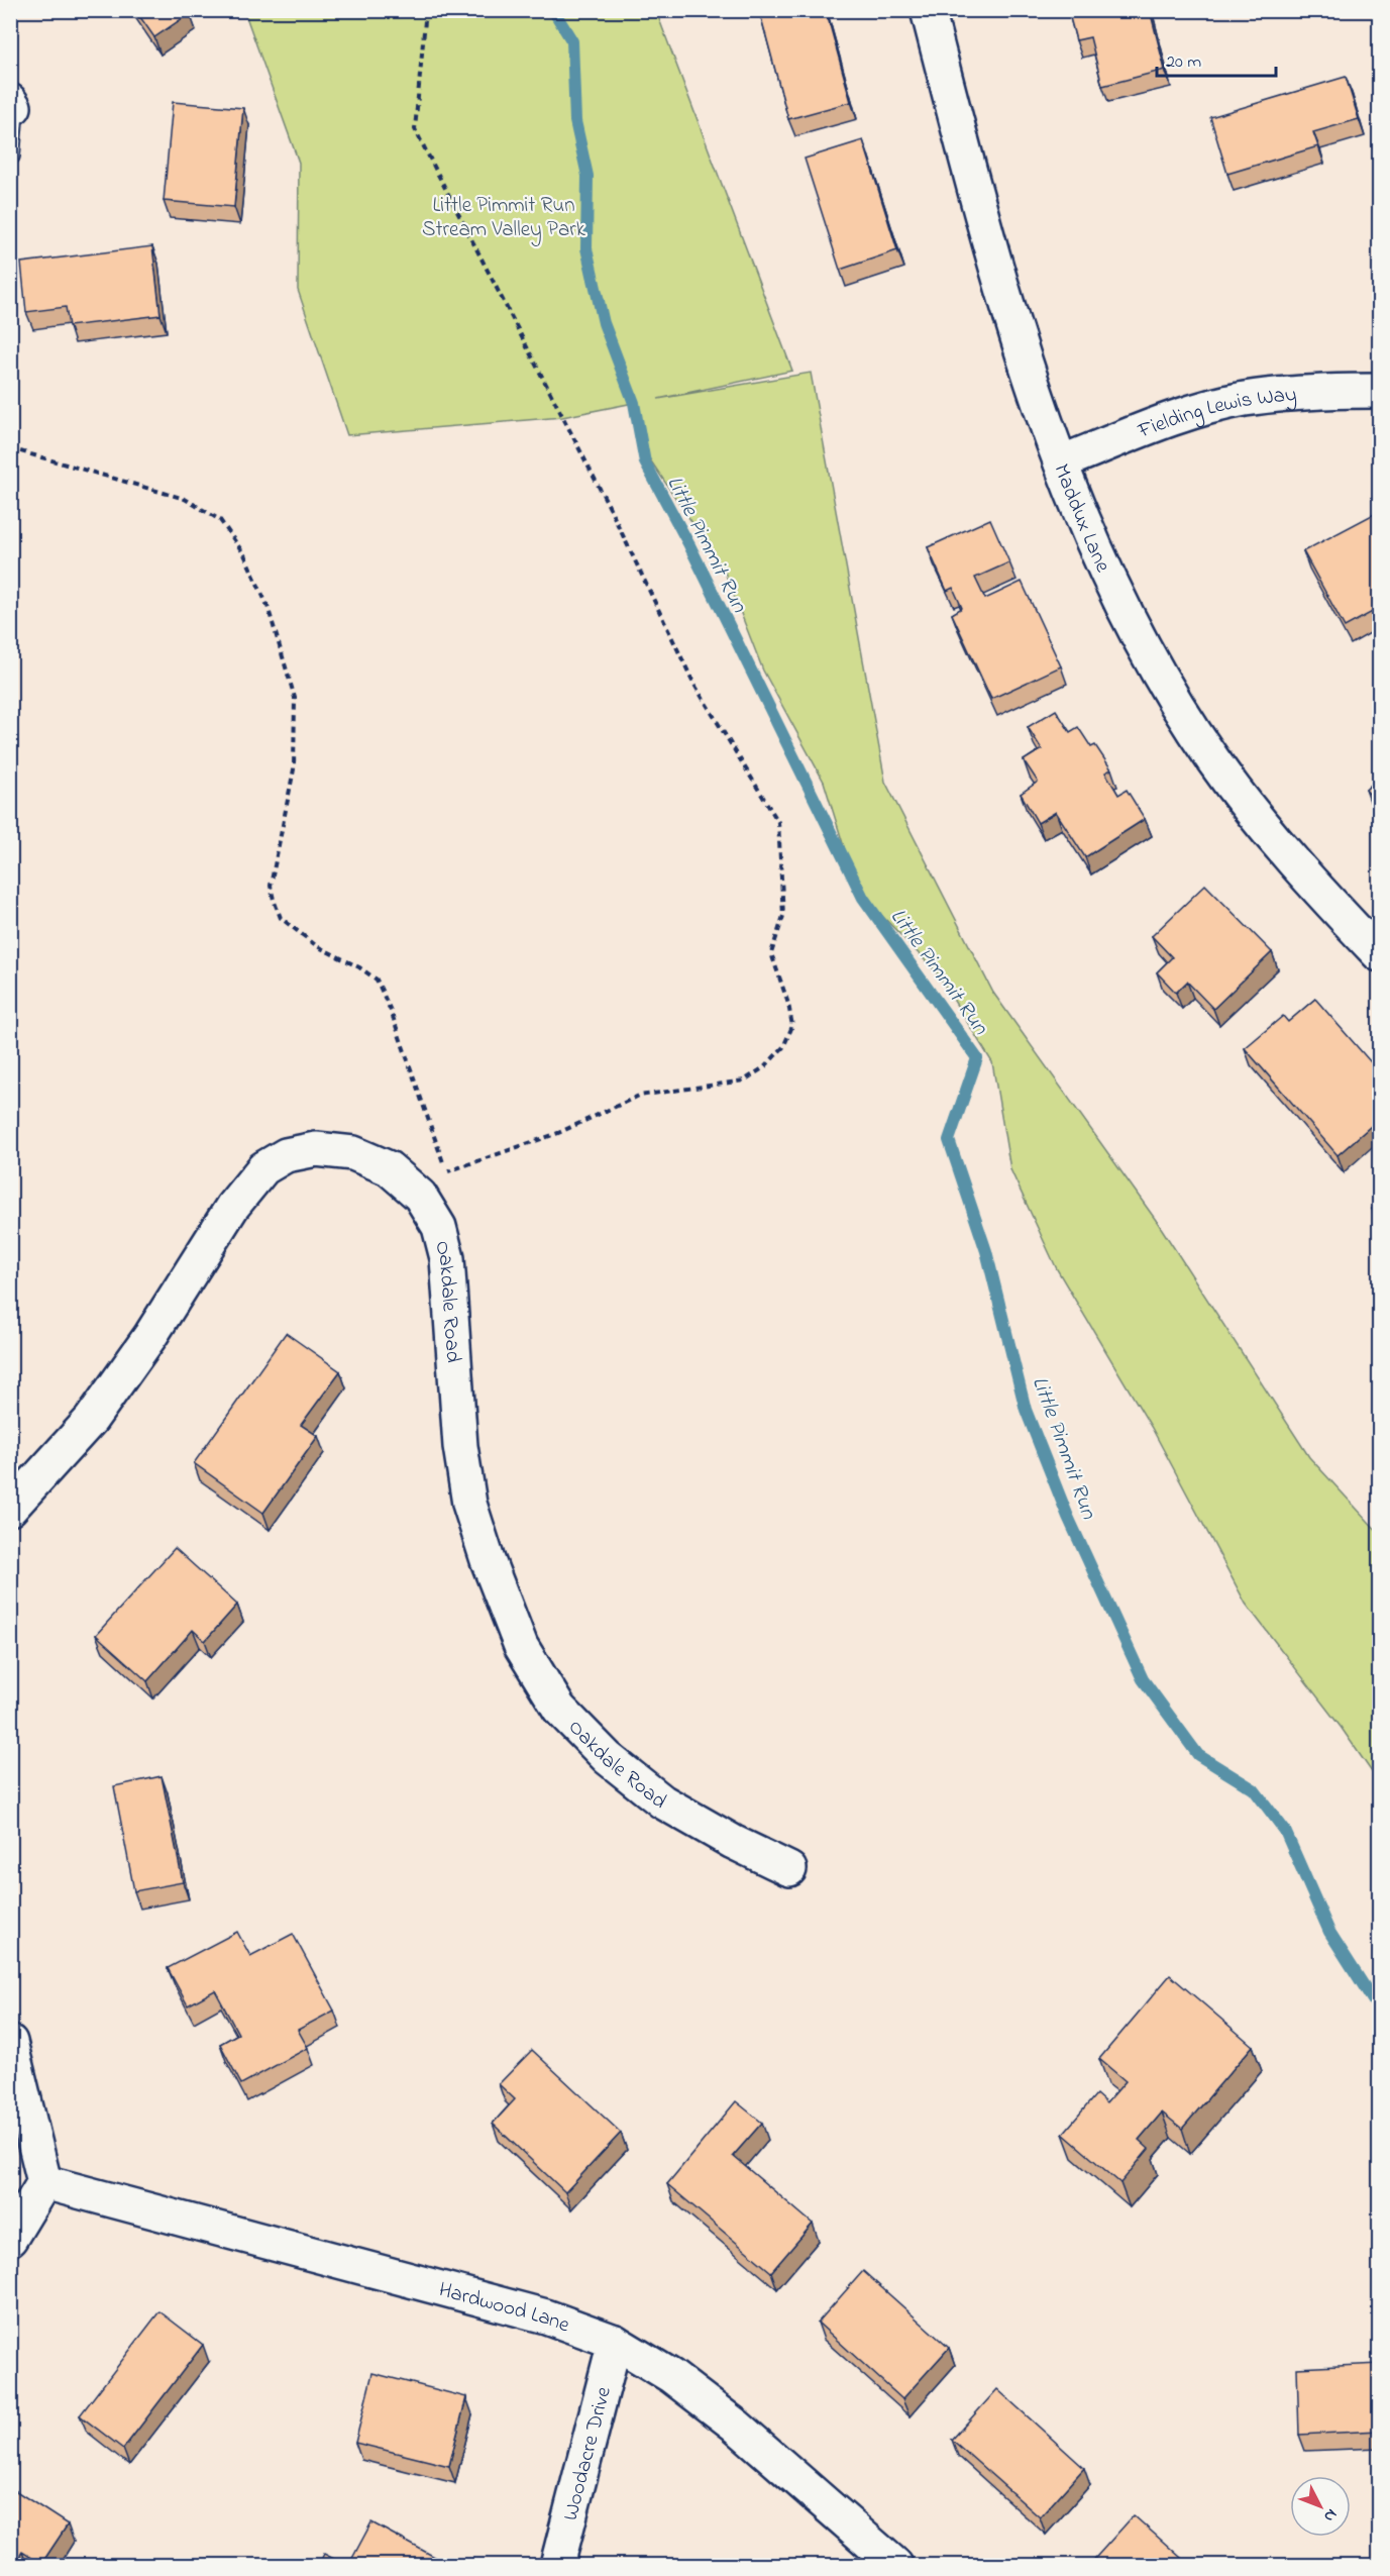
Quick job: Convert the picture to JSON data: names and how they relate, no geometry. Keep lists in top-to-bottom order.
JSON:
{
  "streets": {
    "street": [
      "Fielding Lewis Way",
      "Maddux Lane",
      "Oakdale Road",
      "Hardwood Lane",
      "Woodacre Drive"
    ]
  },
  "crossings": [
    ["Fielding Lewis Way", "Maddux Lane"],
    ["Hardwood Lane", "Woodacre Drive"]
  ],
  "water": ["Little Pimmit Run"],
  "parks": ["Little Pimmit Run Stream Valley Park"],
  "scale_bar": "20 m",
  "north": "bottom right"
}
